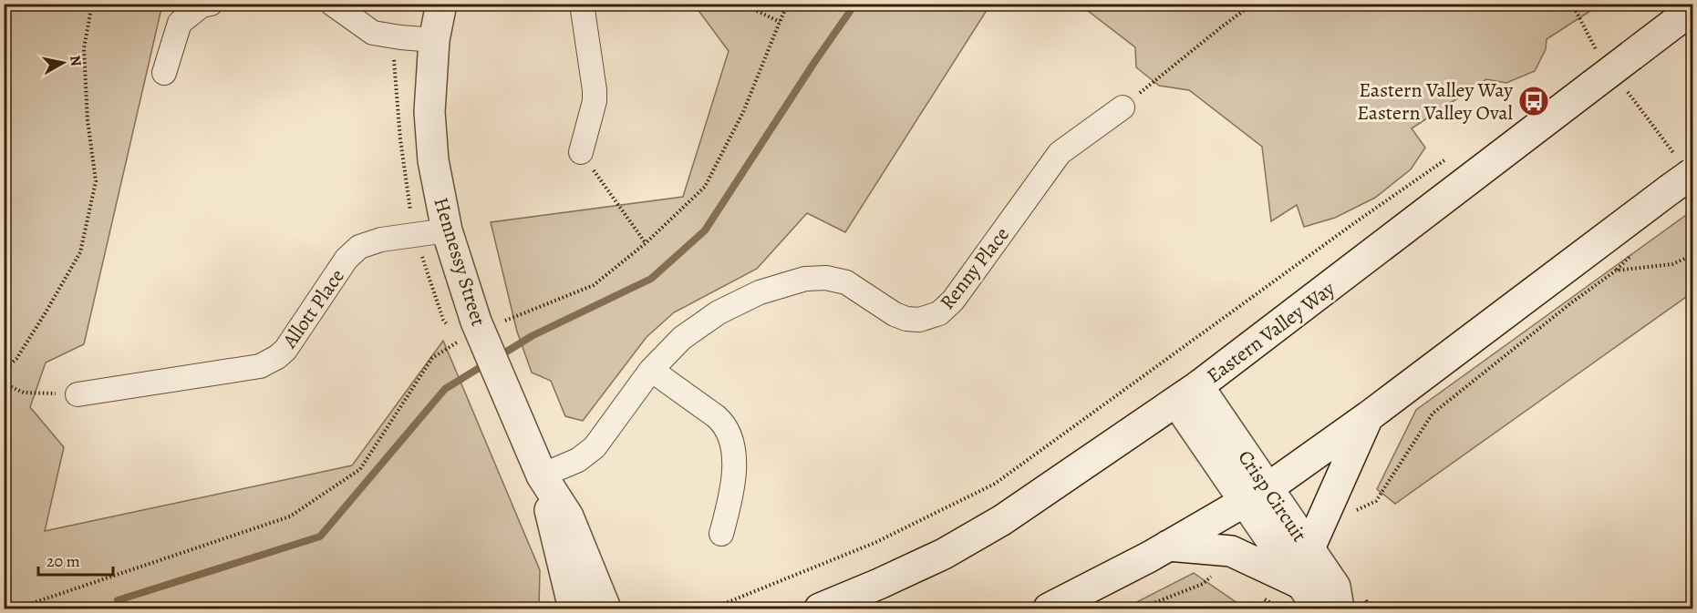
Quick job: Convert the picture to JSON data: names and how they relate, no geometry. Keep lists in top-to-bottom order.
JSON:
{
  "streets": {
    "main road": ["Hennessy Street", "Eastern Valley Way", "Crisp Circuit"],
    "street": ["Renny Place", "Allott Place"]
  },
  "crossings": [
    ["Hennessy Street", "Renny Place"],
    ["Hennessy Street", "Allott Place"],
    ["Eastern Valley Way", "Crisp Circuit"]
  ],
  "places": {
    "bus stop": ["Eastern Valley Way Eastern Valley Oval"]
  },
  "scale_bar": "20 m",
  "north": "right"
}
